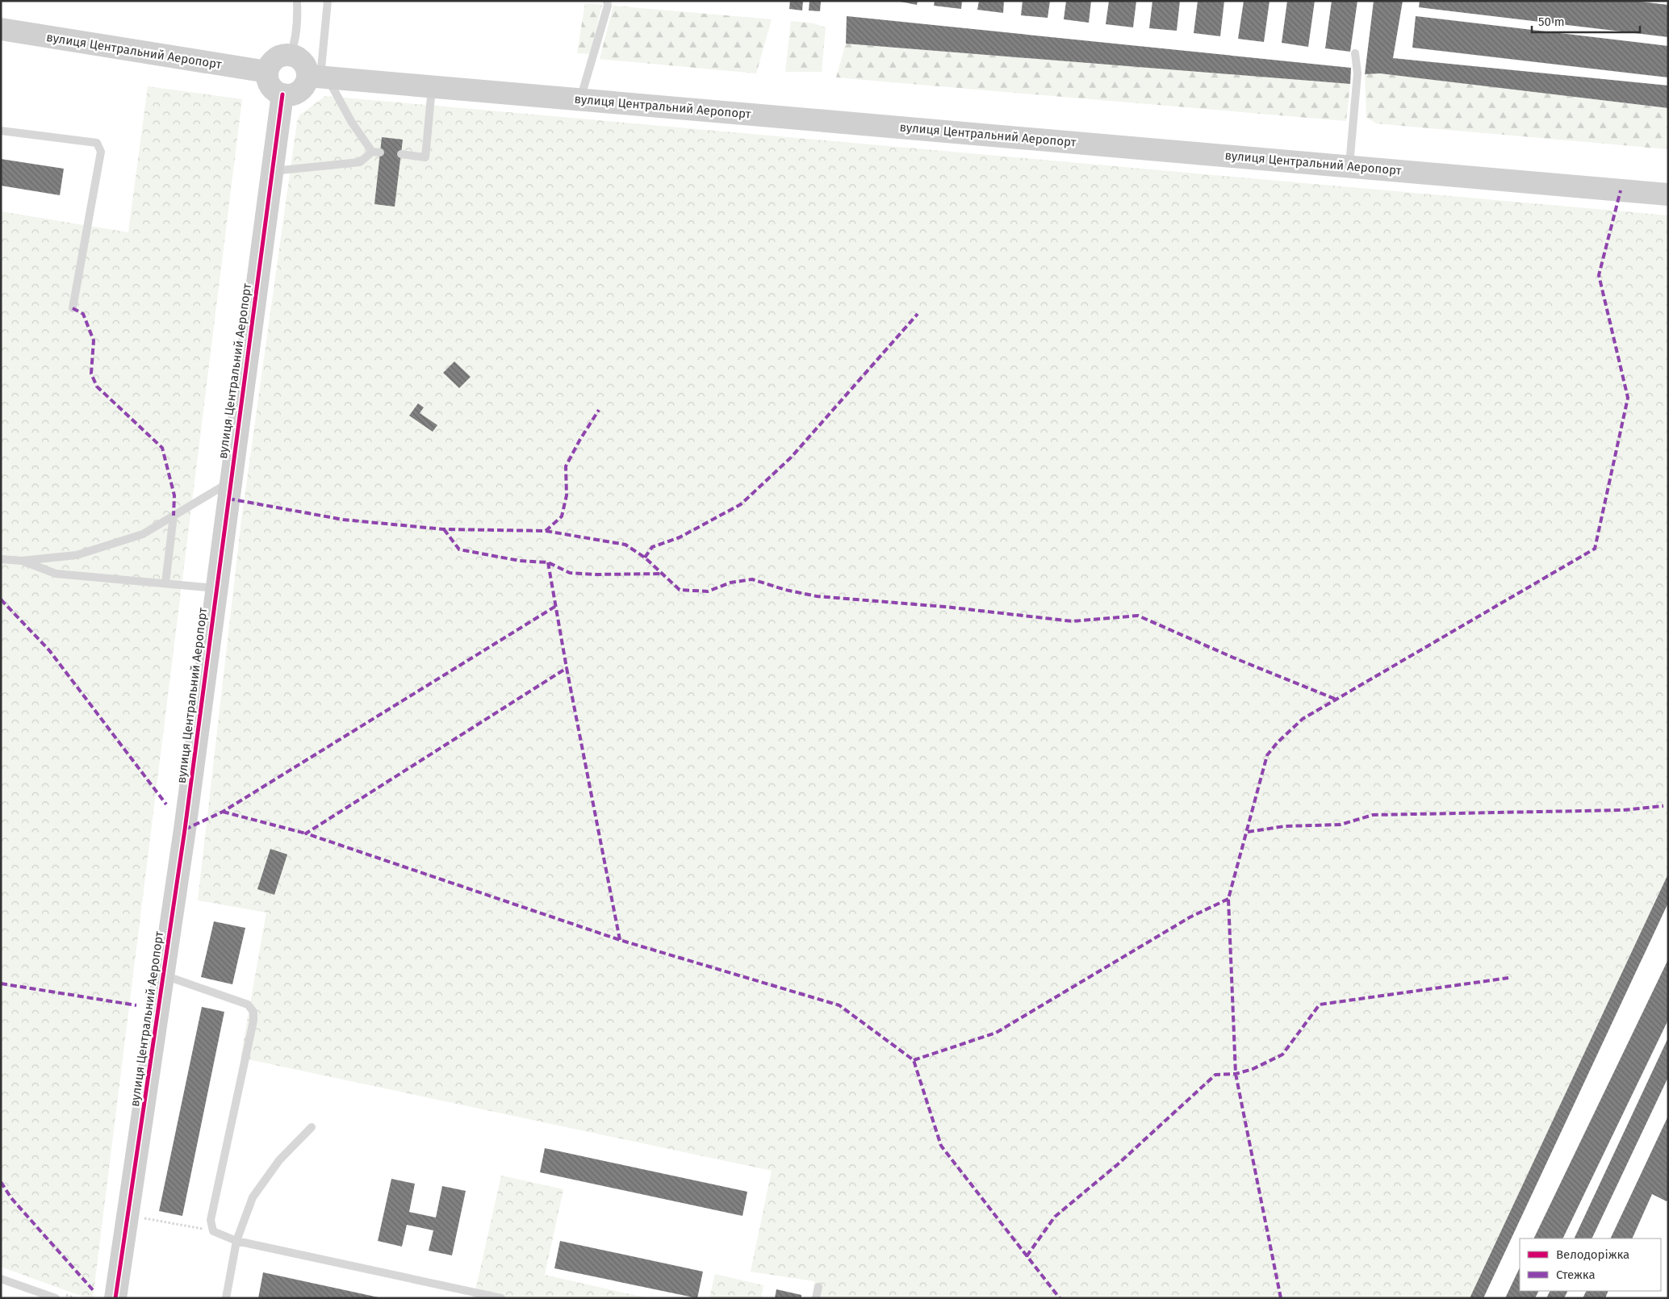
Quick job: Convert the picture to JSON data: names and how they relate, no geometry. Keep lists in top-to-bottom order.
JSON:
{
  "streets": {
    "main road": ["вулиця Центральний Аеропорт"]
  },
  "legend": ["Велодоріжка", "Стежка"],
  "scale_bar": "50 m"
}
